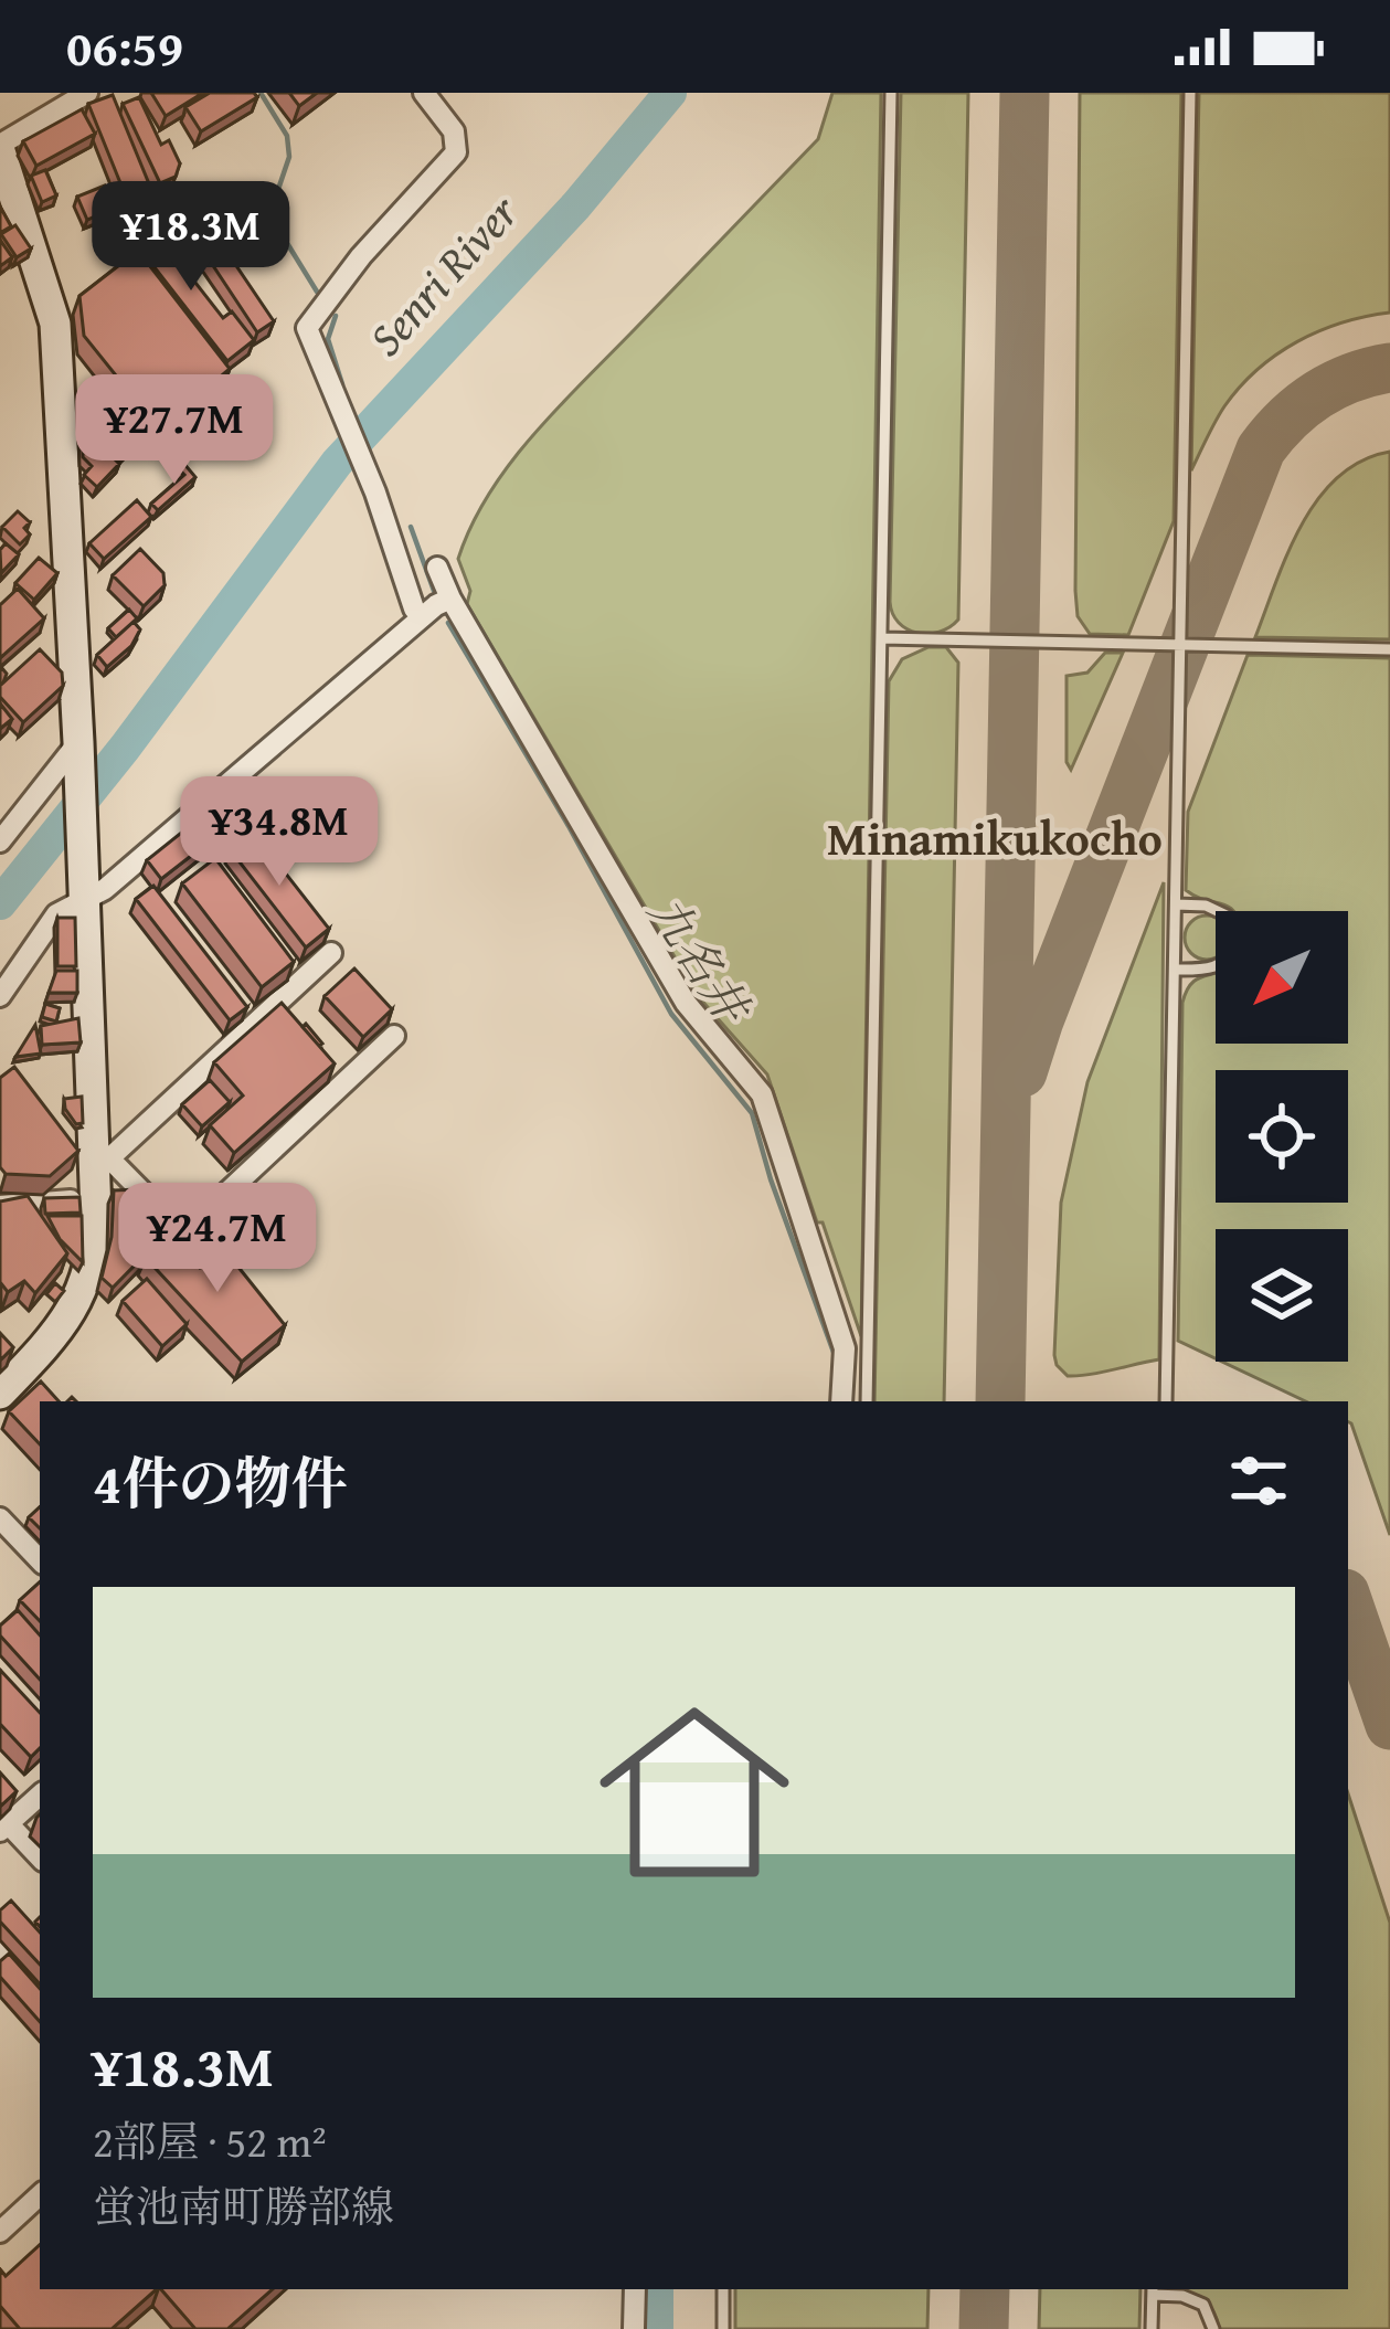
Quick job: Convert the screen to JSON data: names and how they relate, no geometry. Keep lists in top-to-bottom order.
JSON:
{
  "districts": ["Minamikukocho"],
  "water": ["Senri River", "九名井"],
  "north": "bottom left",
  "page": {
    "status": "06:59",
    "price": [
      "¥18.3M",
      "¥27.7M",
      "¥34.8M",
      "¥24.7M"
    ],
    "heading": "4件の物件",
    "list": [
      {
        "name": "¥18.3M",
        "note": "2部屋 · 52 m² · 蛍池南町勝部線"
      }
    ]
  }
}
